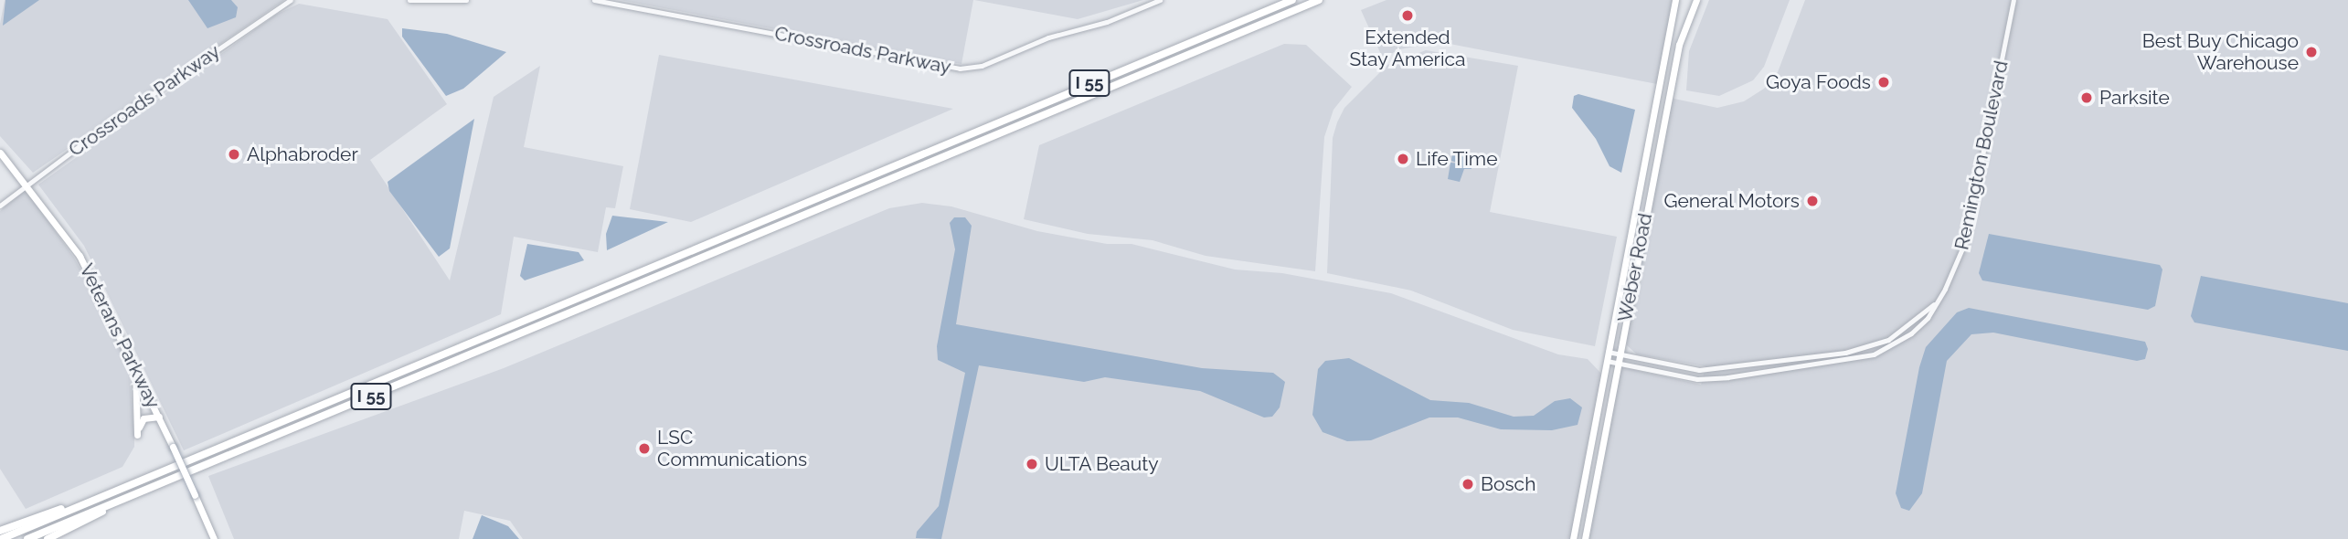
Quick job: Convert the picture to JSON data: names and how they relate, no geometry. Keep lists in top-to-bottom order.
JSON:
{
  "streets": {
    "highway": ["I 55"],
    "main road": ["Weber Road", "Veterans Parkway"],
    "street": ["Crossroads Parkway", "Remington Boulevard"]
  },
  "crossings": [
    ["Crossroads Parkway", "Veterans Parkway"],
    ["Remington Boulevard", "Weber Road"]
  ],
  "places": [
    "Extended Stay America",
    "Best Buy Chicago Warehouse",
    "Goya Foods",
    "Parksite",
    "Alphabroder",
    "Life Time",
    "General Motors",
    "LSC Communications",
    "ULTA Beauty",
    "Bosch"
  ]
}
